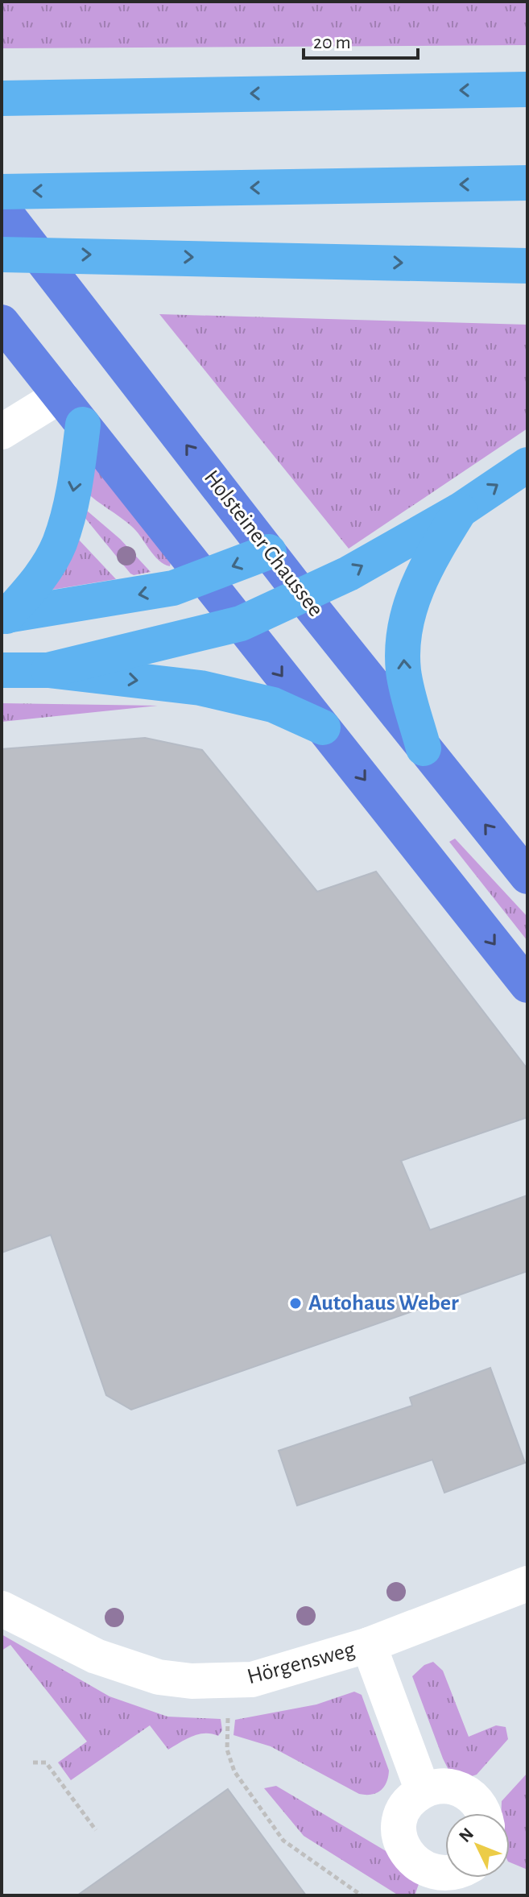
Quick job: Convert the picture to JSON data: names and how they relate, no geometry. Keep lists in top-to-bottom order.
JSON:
{
  "streets": {
    "main road": ["Holsteiner Chaussee"],
    "street": ["Hörgensweg"]
  },
  "places": ["Autohaus Weber"],
  "scale_bar": "20 m",
  "north": "top left"
}
